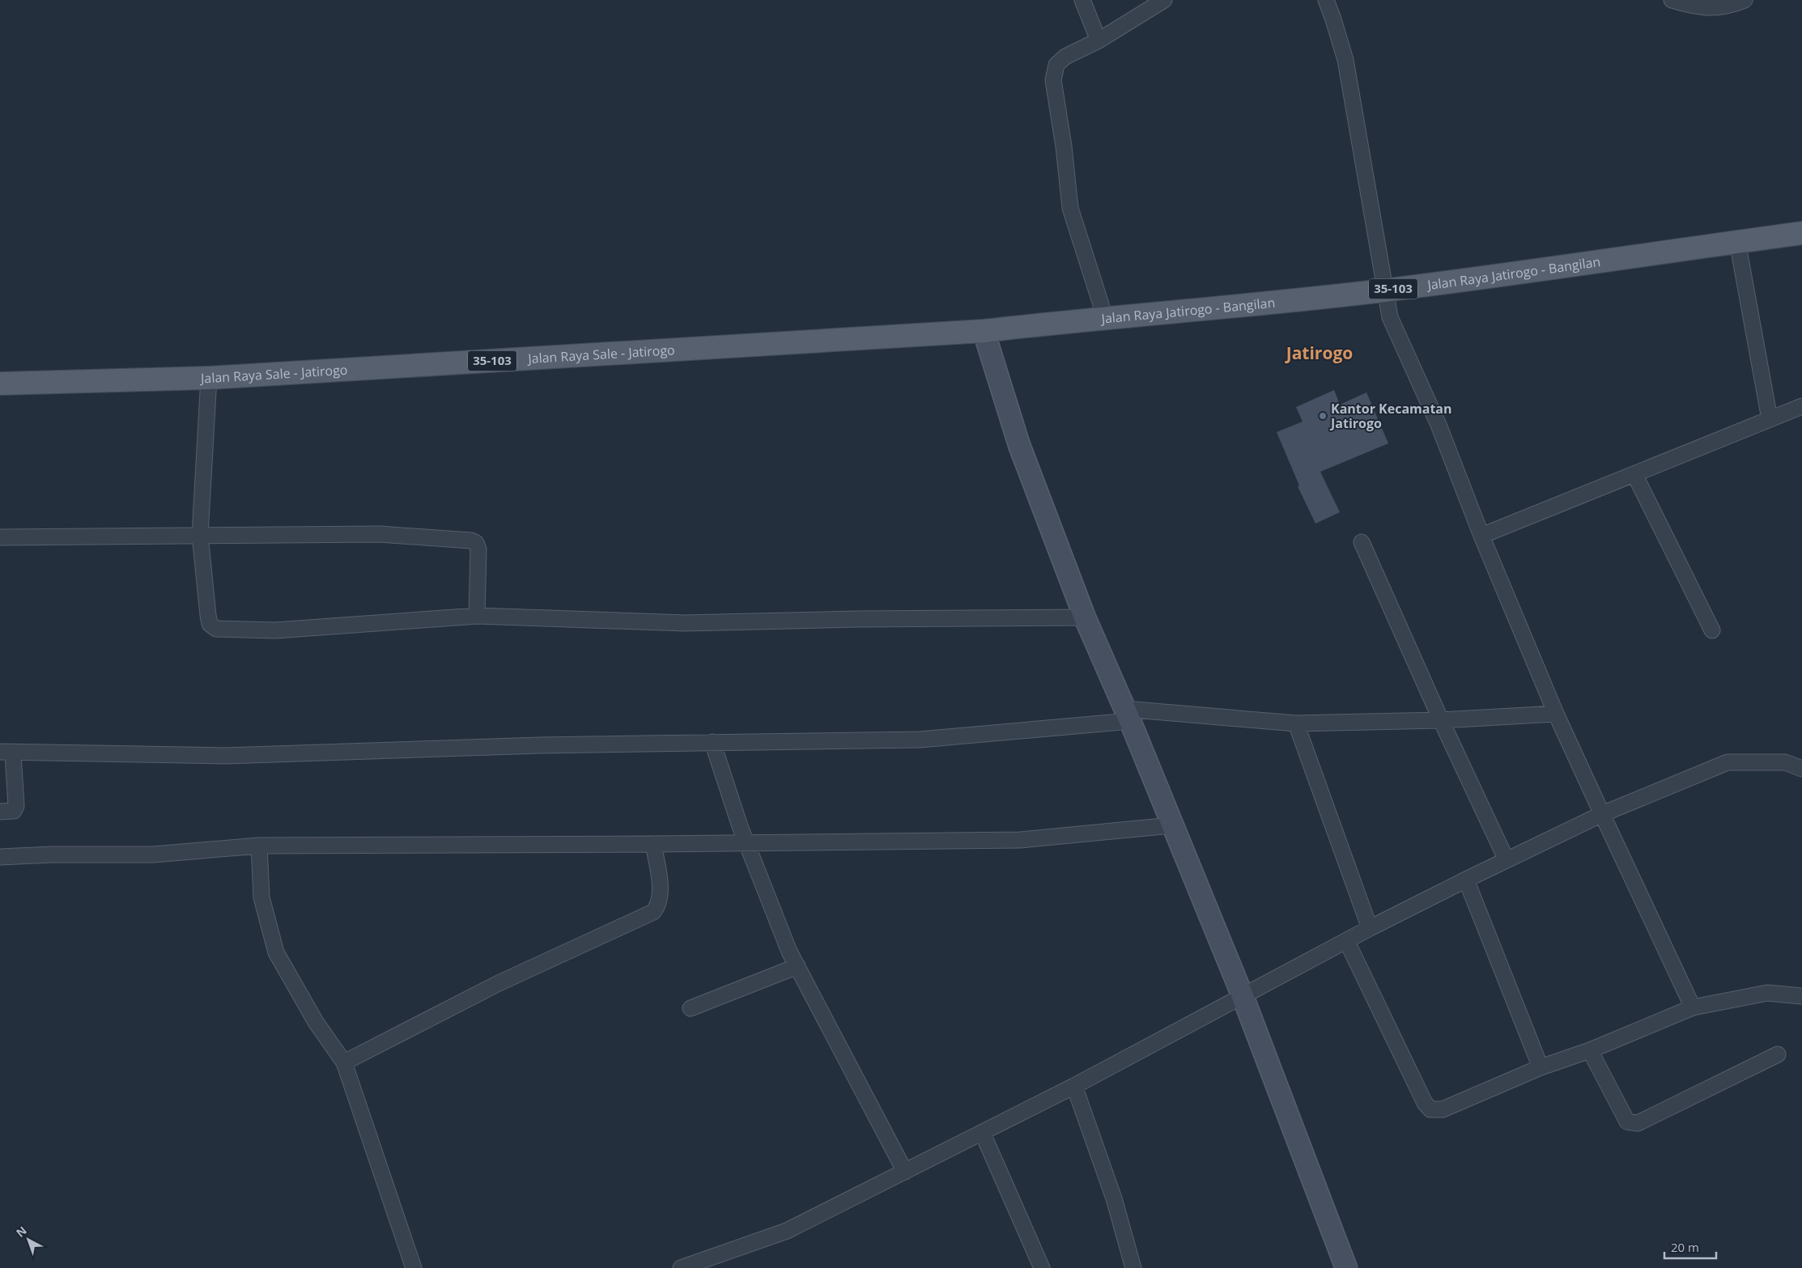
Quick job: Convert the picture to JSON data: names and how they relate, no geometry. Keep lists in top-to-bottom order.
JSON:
{
  "streets": {
    "main road": ["Jalan Raya Jatirogo - Bangilan", "35-103", "Jalan Raya Sale - Jatirogo"]
  },
  "crossings": [
    ["Jalan Raya Jatirogo - Bangilan", "Jalan Raya Sale - Jatirogo"]
  ],
  "districts": ["Jatirogo"],
  "places": ["Kantor Kecamatan Jatirogo"],
  "scale_bar": "20 m",
  "north": "top left"
}
